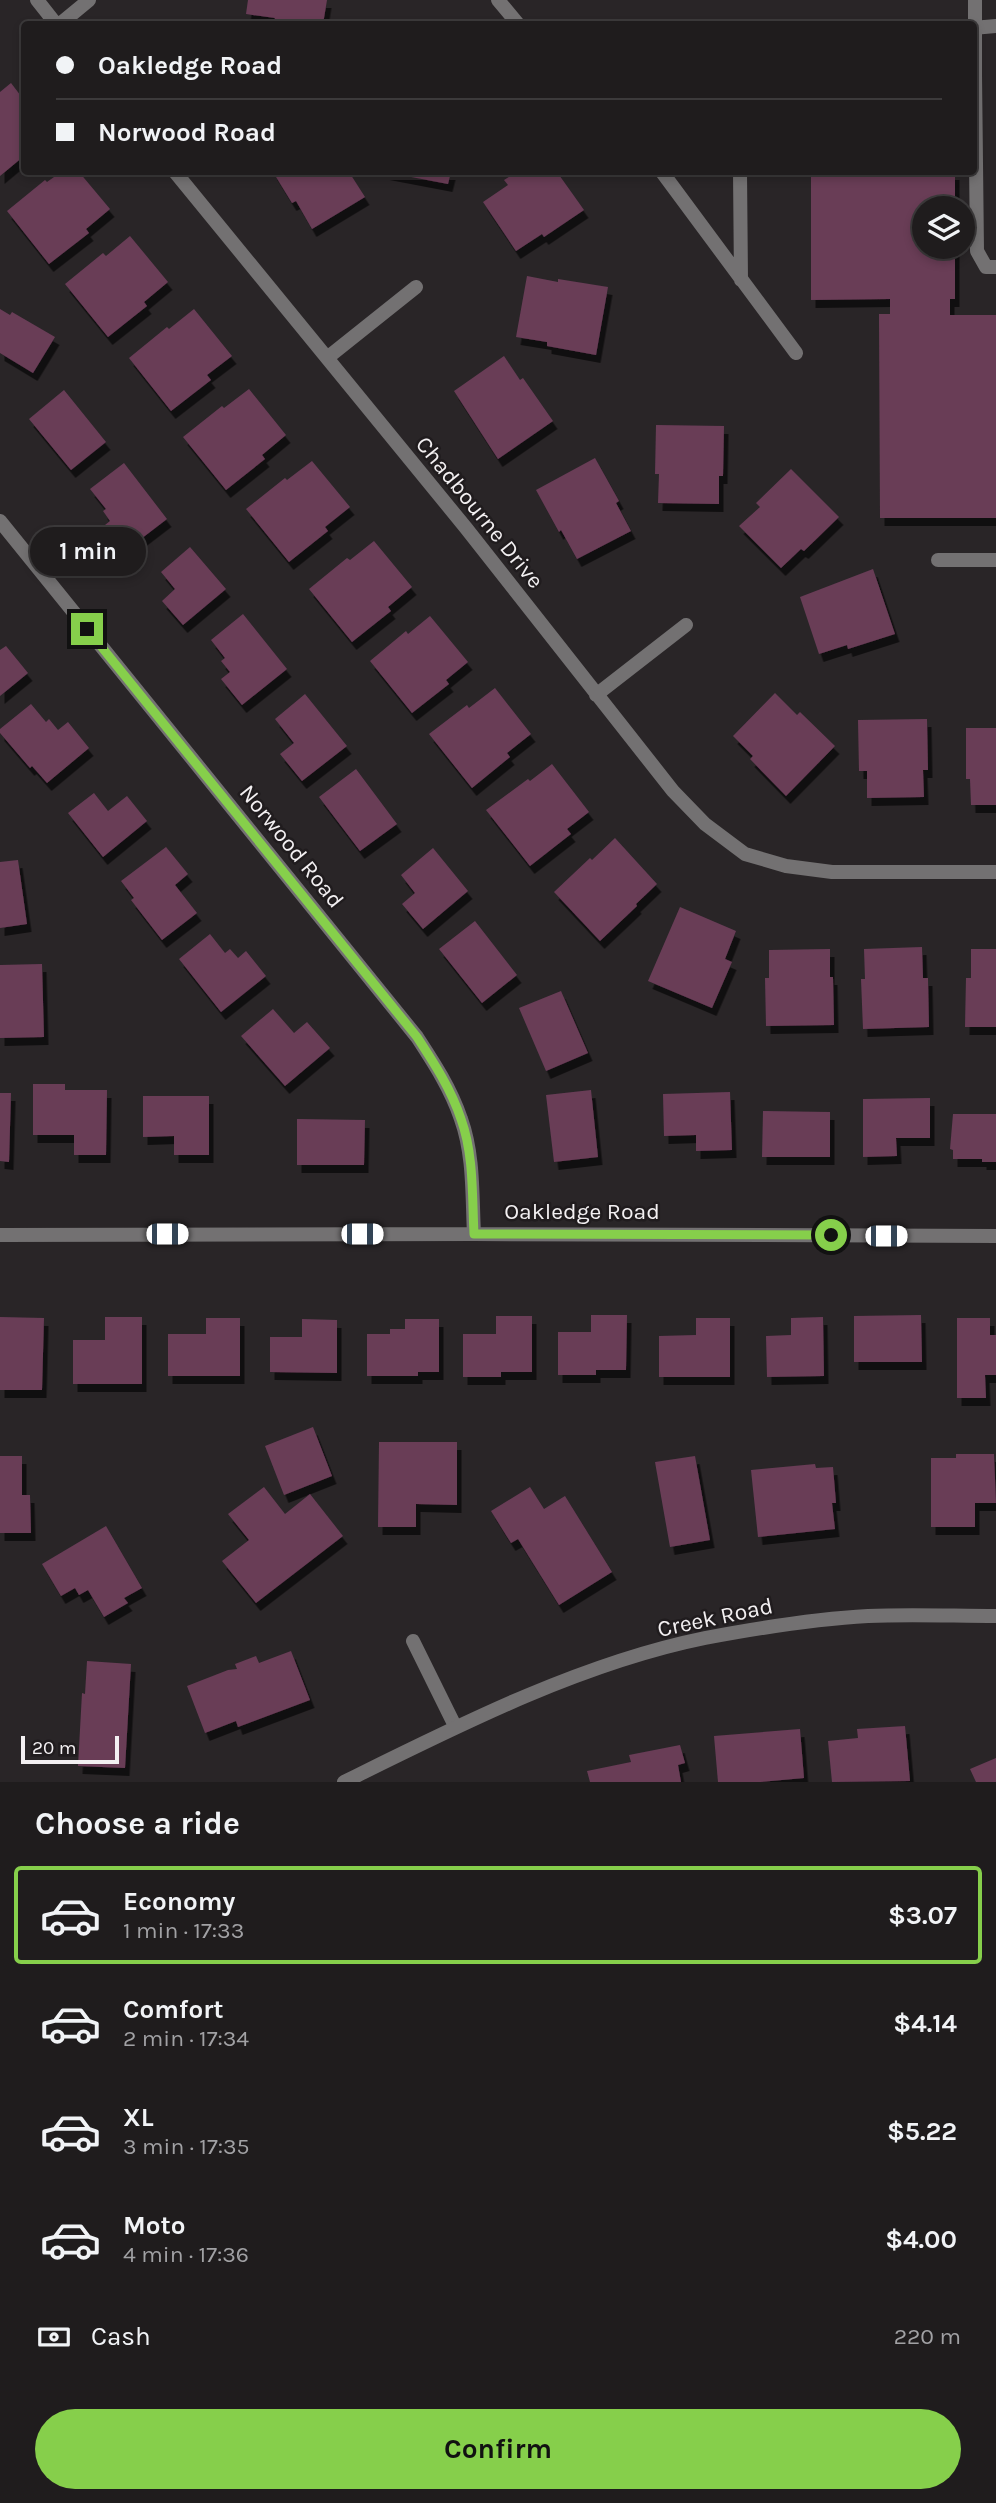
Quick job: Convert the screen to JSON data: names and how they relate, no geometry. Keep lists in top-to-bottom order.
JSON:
{
  "streets": {
    "street": [
      "Chadbourne Drive",
      "Norwood Road",
      "Oakledge Road",
      "Creek Road"
    ]
  },
  "crossings": [
    ["Norwood Road", "Oakledge Road"]
  ],
  "scale_bar": "20 m",
  "page": {
    "banner": ["Oakledge Road", "Norwood Road"],
    "bubble": "1 min",
    "scale": "20 m",
    "heading": "Choose a ride",
    "list": [
      {
        "name": "Economy",
        "note": "1 min · 17:33",
        "value": "$3.07"
      },
      {
        "name": "Comfort",
        "note": "2 min · 17:34",
        "value": "$4.14"
      },
      {
        "name": "XL",
        "note": "3 min · 17:35",
        "value": "$5.22"
      },
      {
        "name": "Moto",
        "note": "4 min · 17:36",
        "value": "$4.00"
      }
    ],
    "pay": ["Cash", "220 m"],
    "buttons": "Confirm"
  }
}
